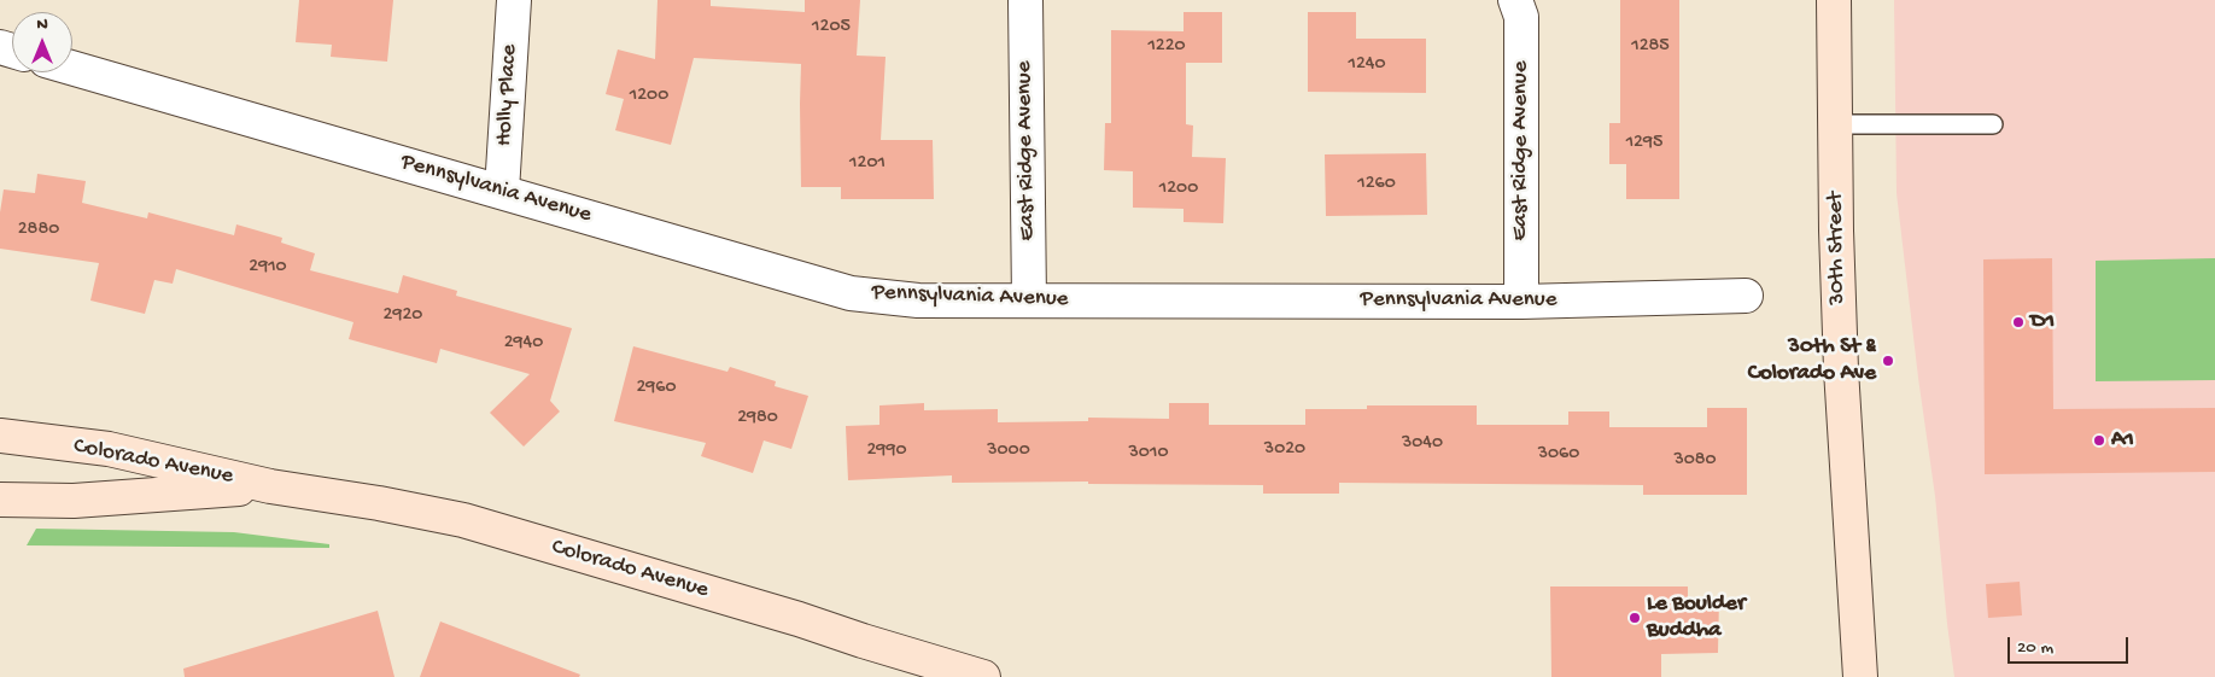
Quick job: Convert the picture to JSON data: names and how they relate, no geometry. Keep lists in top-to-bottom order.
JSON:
{
  "streets": {
    "main road": ["30th Street", "Colorado Avenue"],
    "street": ["Holly Place", "East Ridge Avenue", "Pennsylvania Avenue"]
  },
  "crossings": [
    ["Holly Place", "Pennsylvania Avenue"],
    ["East Ridge Avenue", "Pennsylvania Avenue"]
  ],
  "places": [
    "D1",
    "30th St & Colorado Ave",
    "A1",
    "Le Boulder Buddha"
  ],
  "house_numbers": [
    "1205",
    "1220",
    "1285",
    "1240",
    "1200",
    "1295",
    "1201",
    "1260",
    "1200",
    "2880",
    "2910",
    "2920",
    "2940",
    "2960",
    "2980",
    "3040",
    "3020",
    "2990",
    "3000",
    "3010",
    "3060",
    "3080"
  ],
  "scale_bar": "20 m",
  "north": "top"
}
